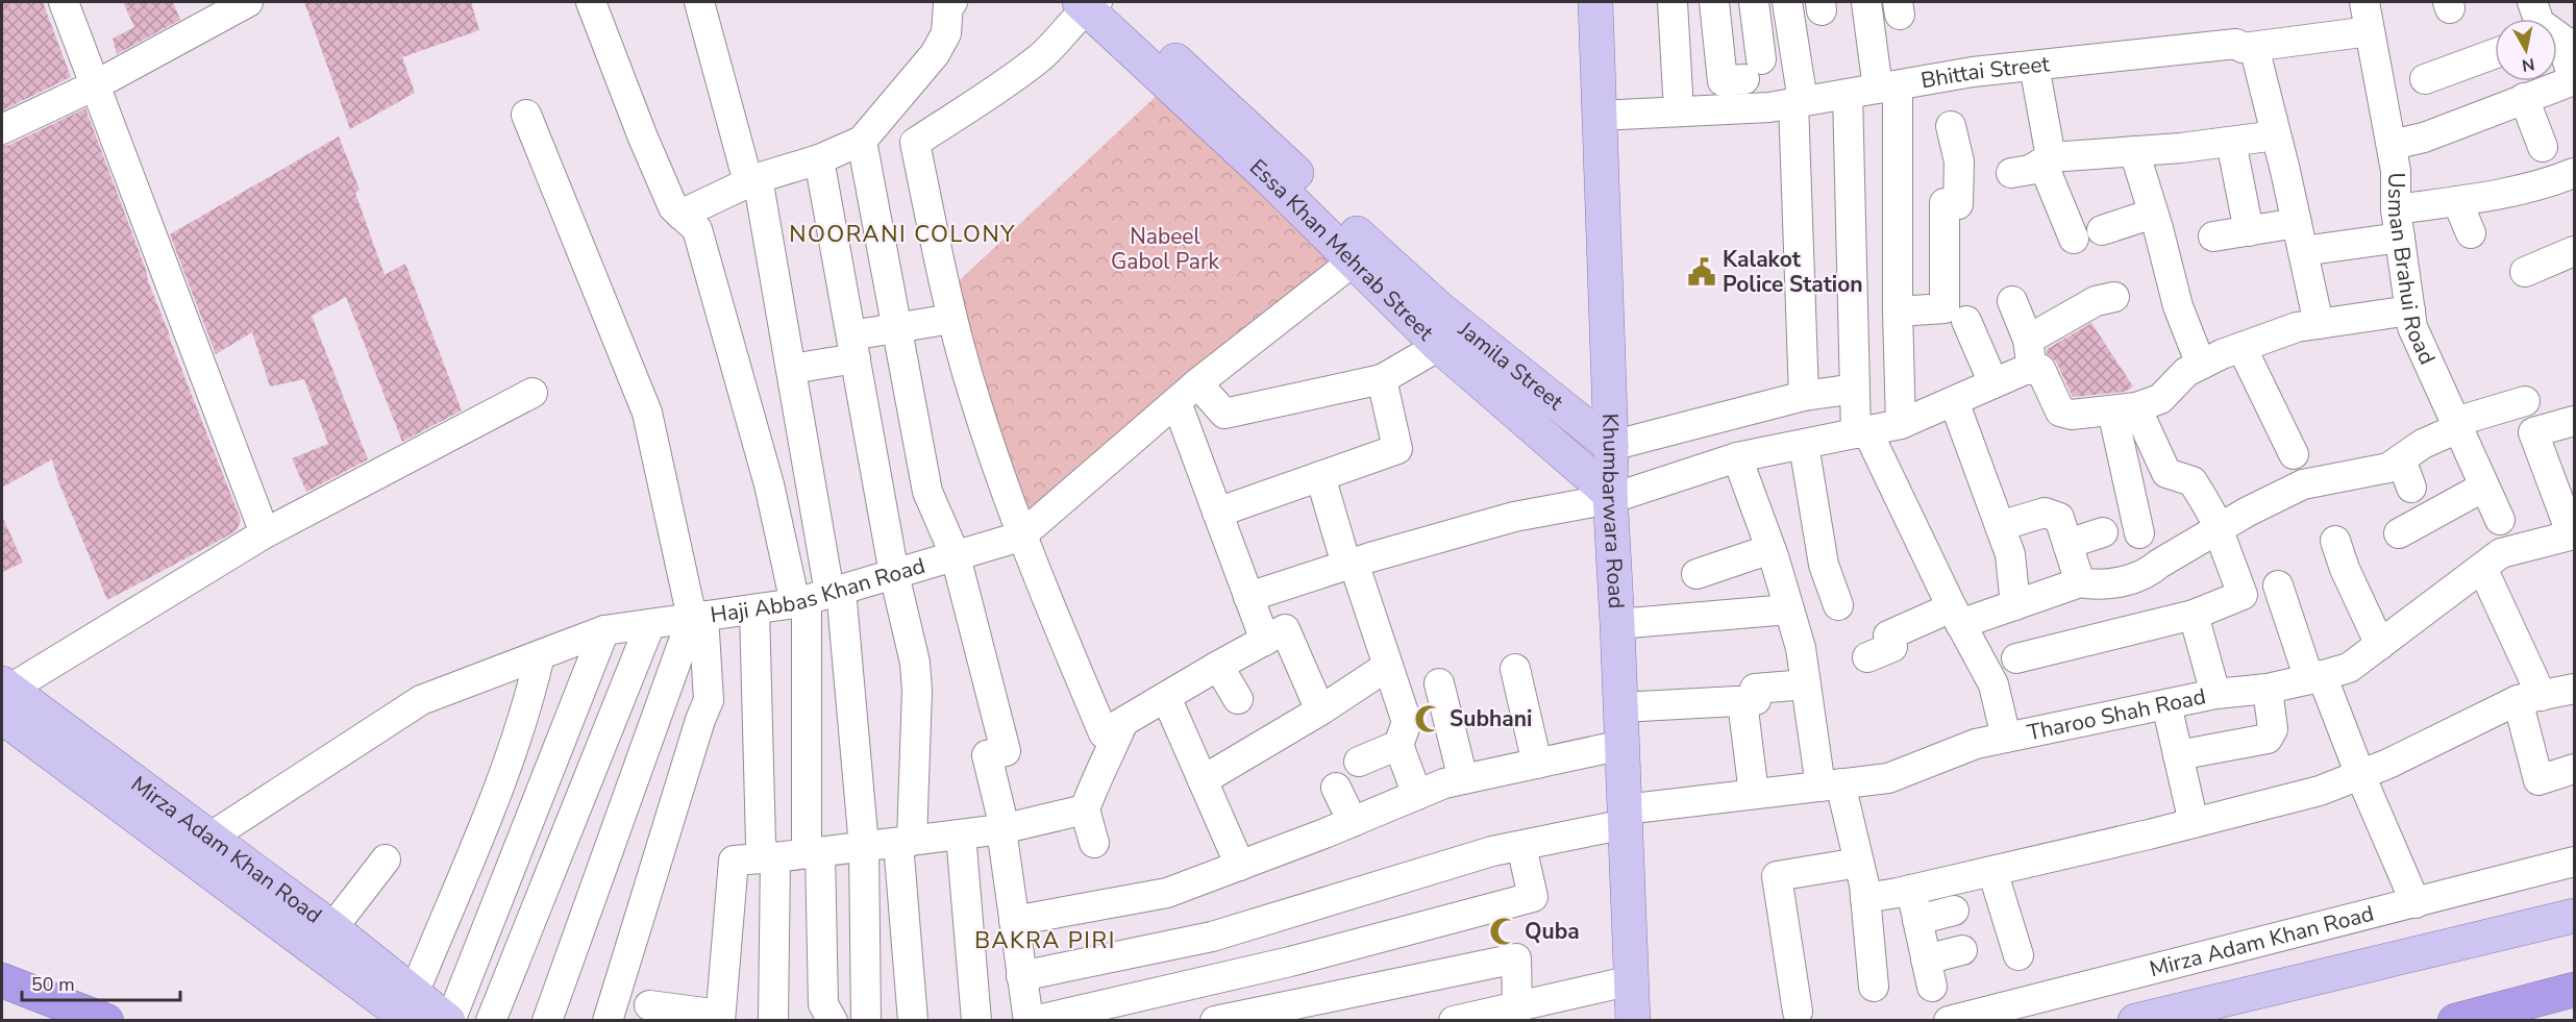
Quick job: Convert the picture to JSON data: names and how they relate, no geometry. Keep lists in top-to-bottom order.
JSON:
{
  "streets": {
    "main road": [
      "Essa Khan Mehrab Street",
      "Jamila Street",
      "Khumbarwara Road",
      "Mirza Adam Khan Road"
    ],
    "street": [
      "Bhittai Street",
      "Usman Brahui Road",
      "Haji Abbas Khan Road",
      "Tharoo Shah Road"
    ]
  },
  "crossings": [
    ["Bhittai Street", "Usman Brahui Road"],
    ["Bhittai Street", "Khumbarwara Road"],
    ["Essa Khan Mehrab Street", "Jamila Street"],
    ["Essa Khan Mehrab Street", "Khumbarwara Road"],
    ["Essa Khan Mehrab Street", "Haji Abbas Khan Road"],
    ["Jamila Street", "Khumbarwara Road"],
    ["Jamila Street", "Haji Abbas Khan Road"],
    ["Khumbarwara Road", "Tharoo Shah Road"],
    ["Haji Abbas Khan Road", "Mirza Adam Khan Road"]
  ],
  "districts": ["NOORANI COLONY", "BAKRA PIRI"],
  "parks": ["Nabeel Gabol Park"],
  "places": {
    "public building": ["Kalakot Police Station"],
    "mosque": ["Subhani", "Quba"]
  },
  "scale_bar": "50 m",
  "north": "bottom"
}
